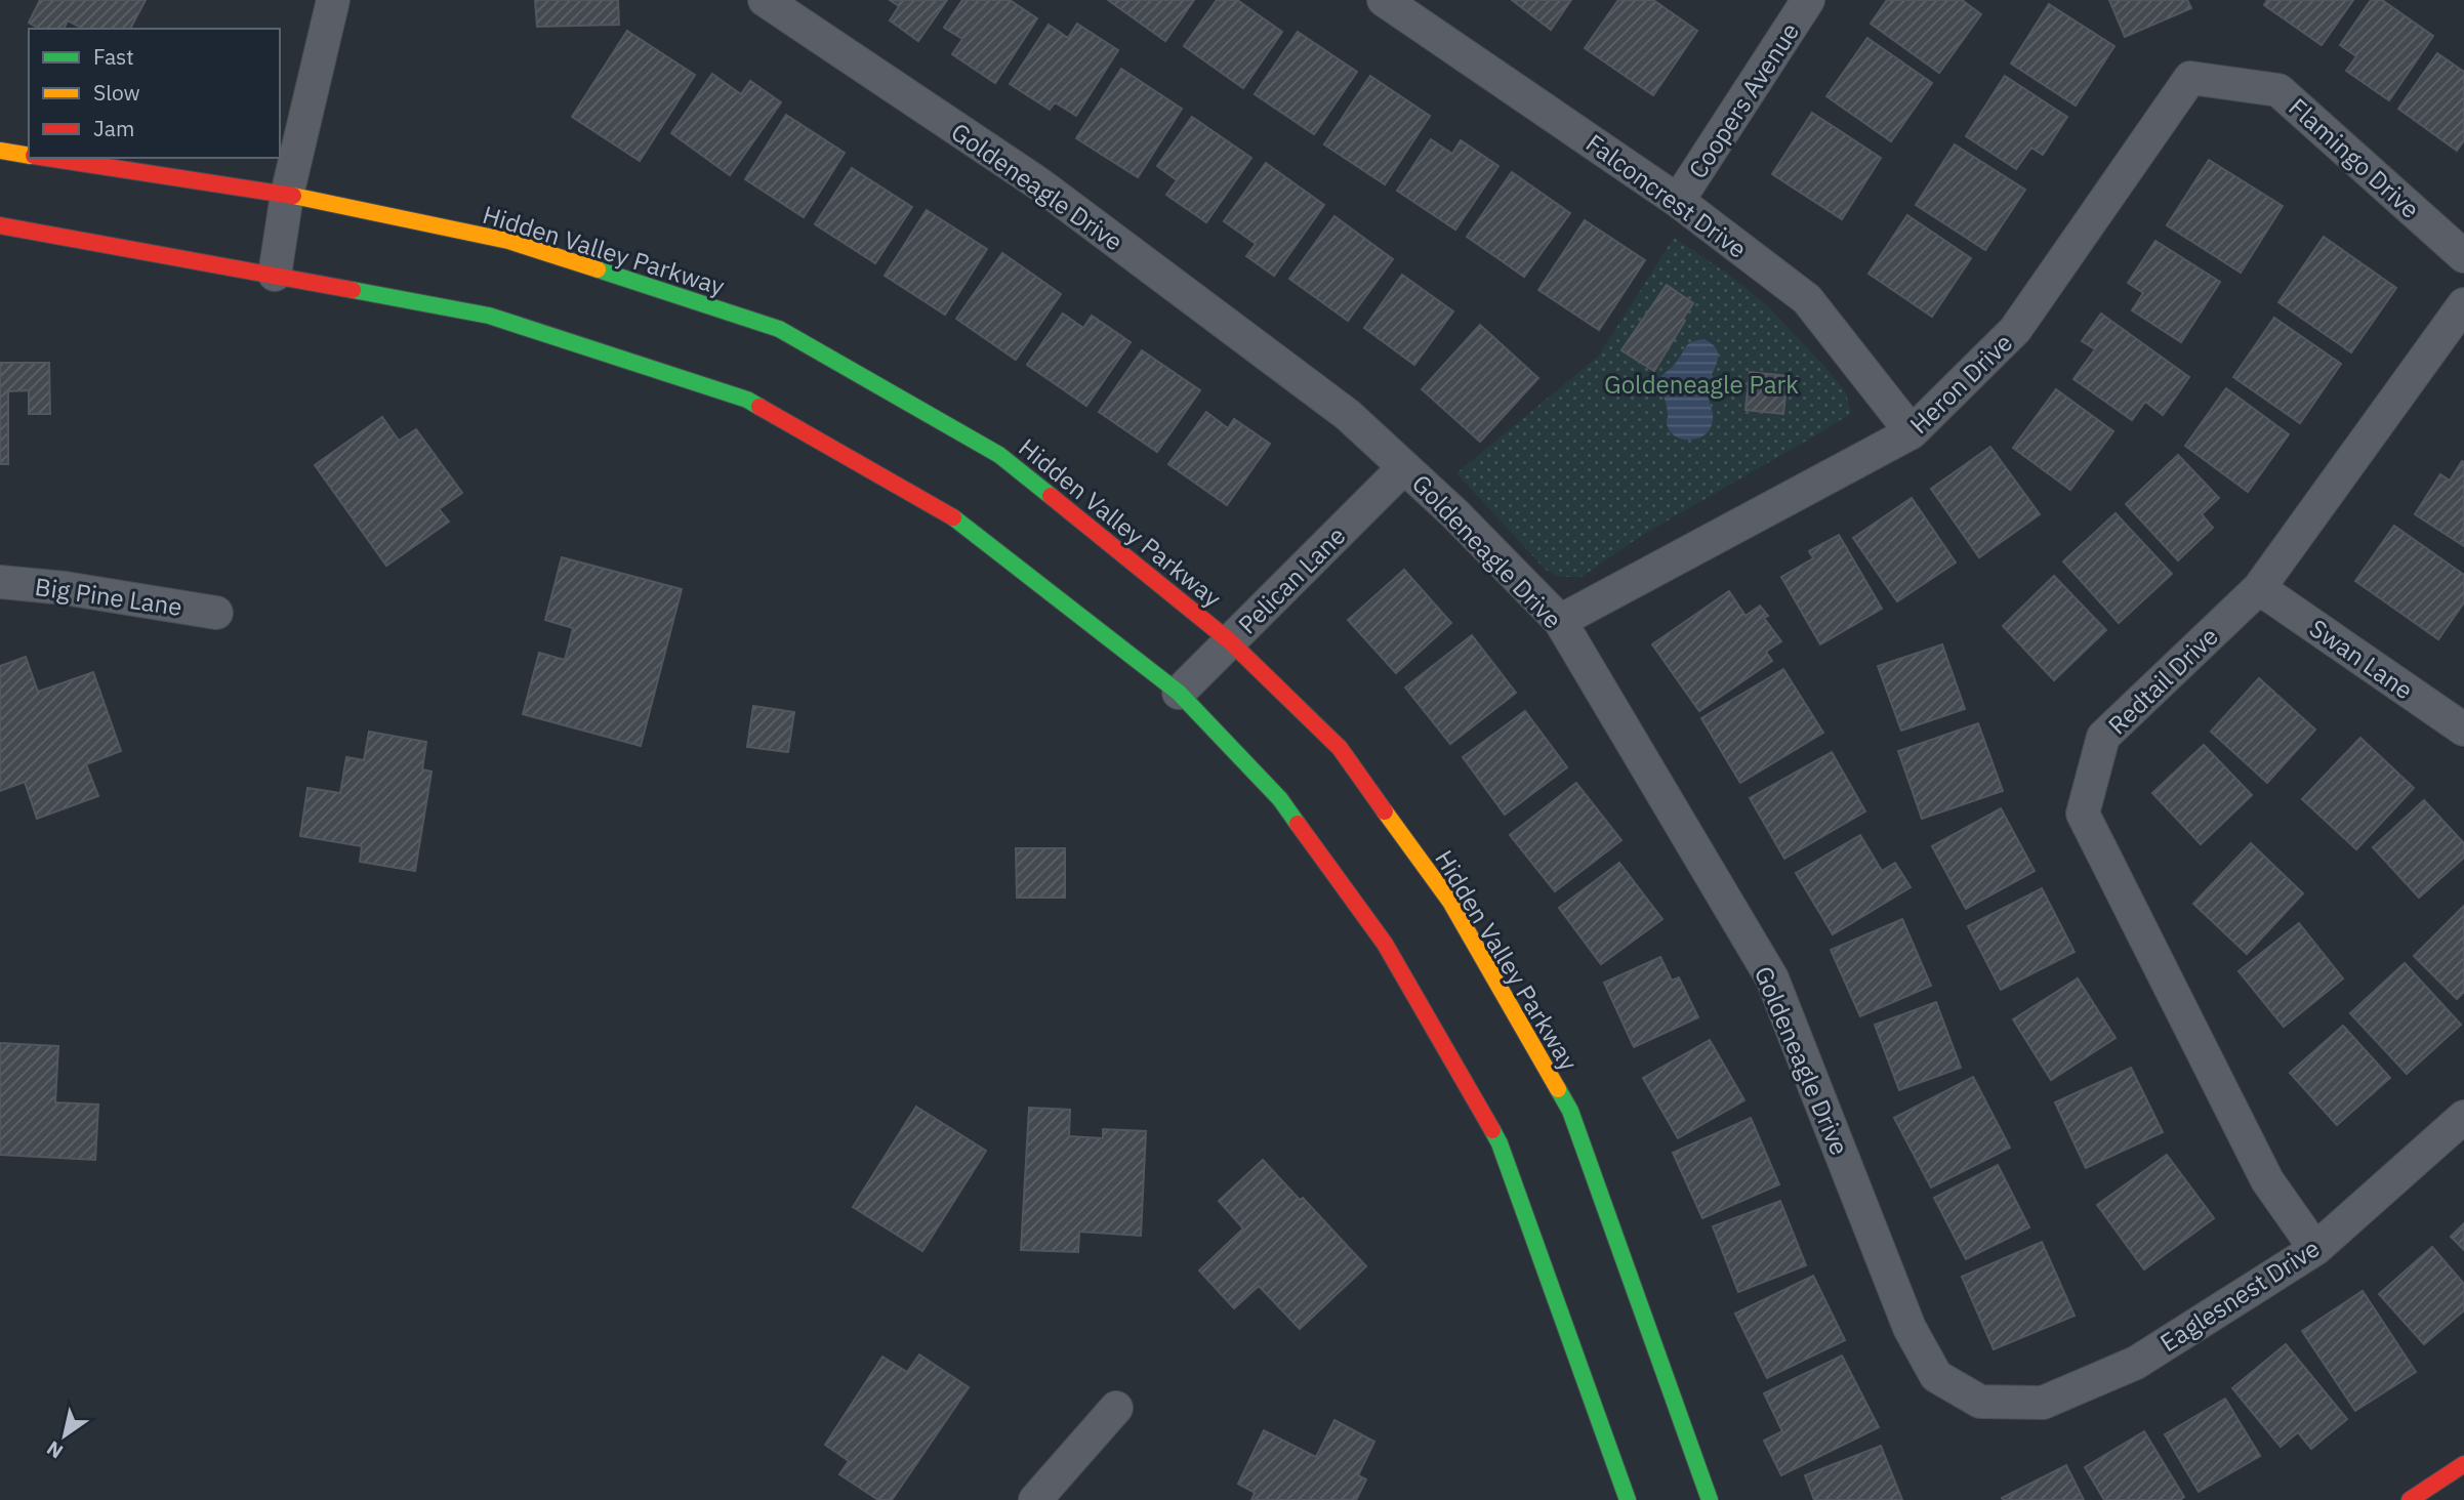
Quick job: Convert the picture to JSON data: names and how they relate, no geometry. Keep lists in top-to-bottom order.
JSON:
{
  "streets": {
    "main road": ["Hidden Valley Parkway"],
    "street": [
      "Coopers Avenue",
      "Flamingo Drive",
      "Goldeneagle Drive",
      "Falconcrest Drive",
      "Heron Drive",
      "Pelican Lane",
      "Big Pine Lane",
      "Swan Lane",
      "Redtail Drive",
      "Eaglesnest Drive"
    ]
  },
  "crossings": [
    ["Coopers Avenue", "Falconcrest Drive"],
    ["Flamingo Drive", "Heron Drive"],
    ["Goldeneagle Drive", "Heron Drive"],
    ["Goldeneagle Drive", "Pelican Lane"],
    ["Goldeneagle Drive", "Eaglesnest Drive"],
    ["Falconcrest Drive", "Heron Drive"],
    ["Hidden Valley Parkway", "Pelican Lane"],
    ["Swan Lane", "Redtail Drive"],
    ["Redtail Drive", "Eaglesnest Drive"]
  ],
  "parks": ["Goldeneagle Park"],
  "legend": ["Fast", "Slow", "Jam"],
  "north": "bottom left"
}
